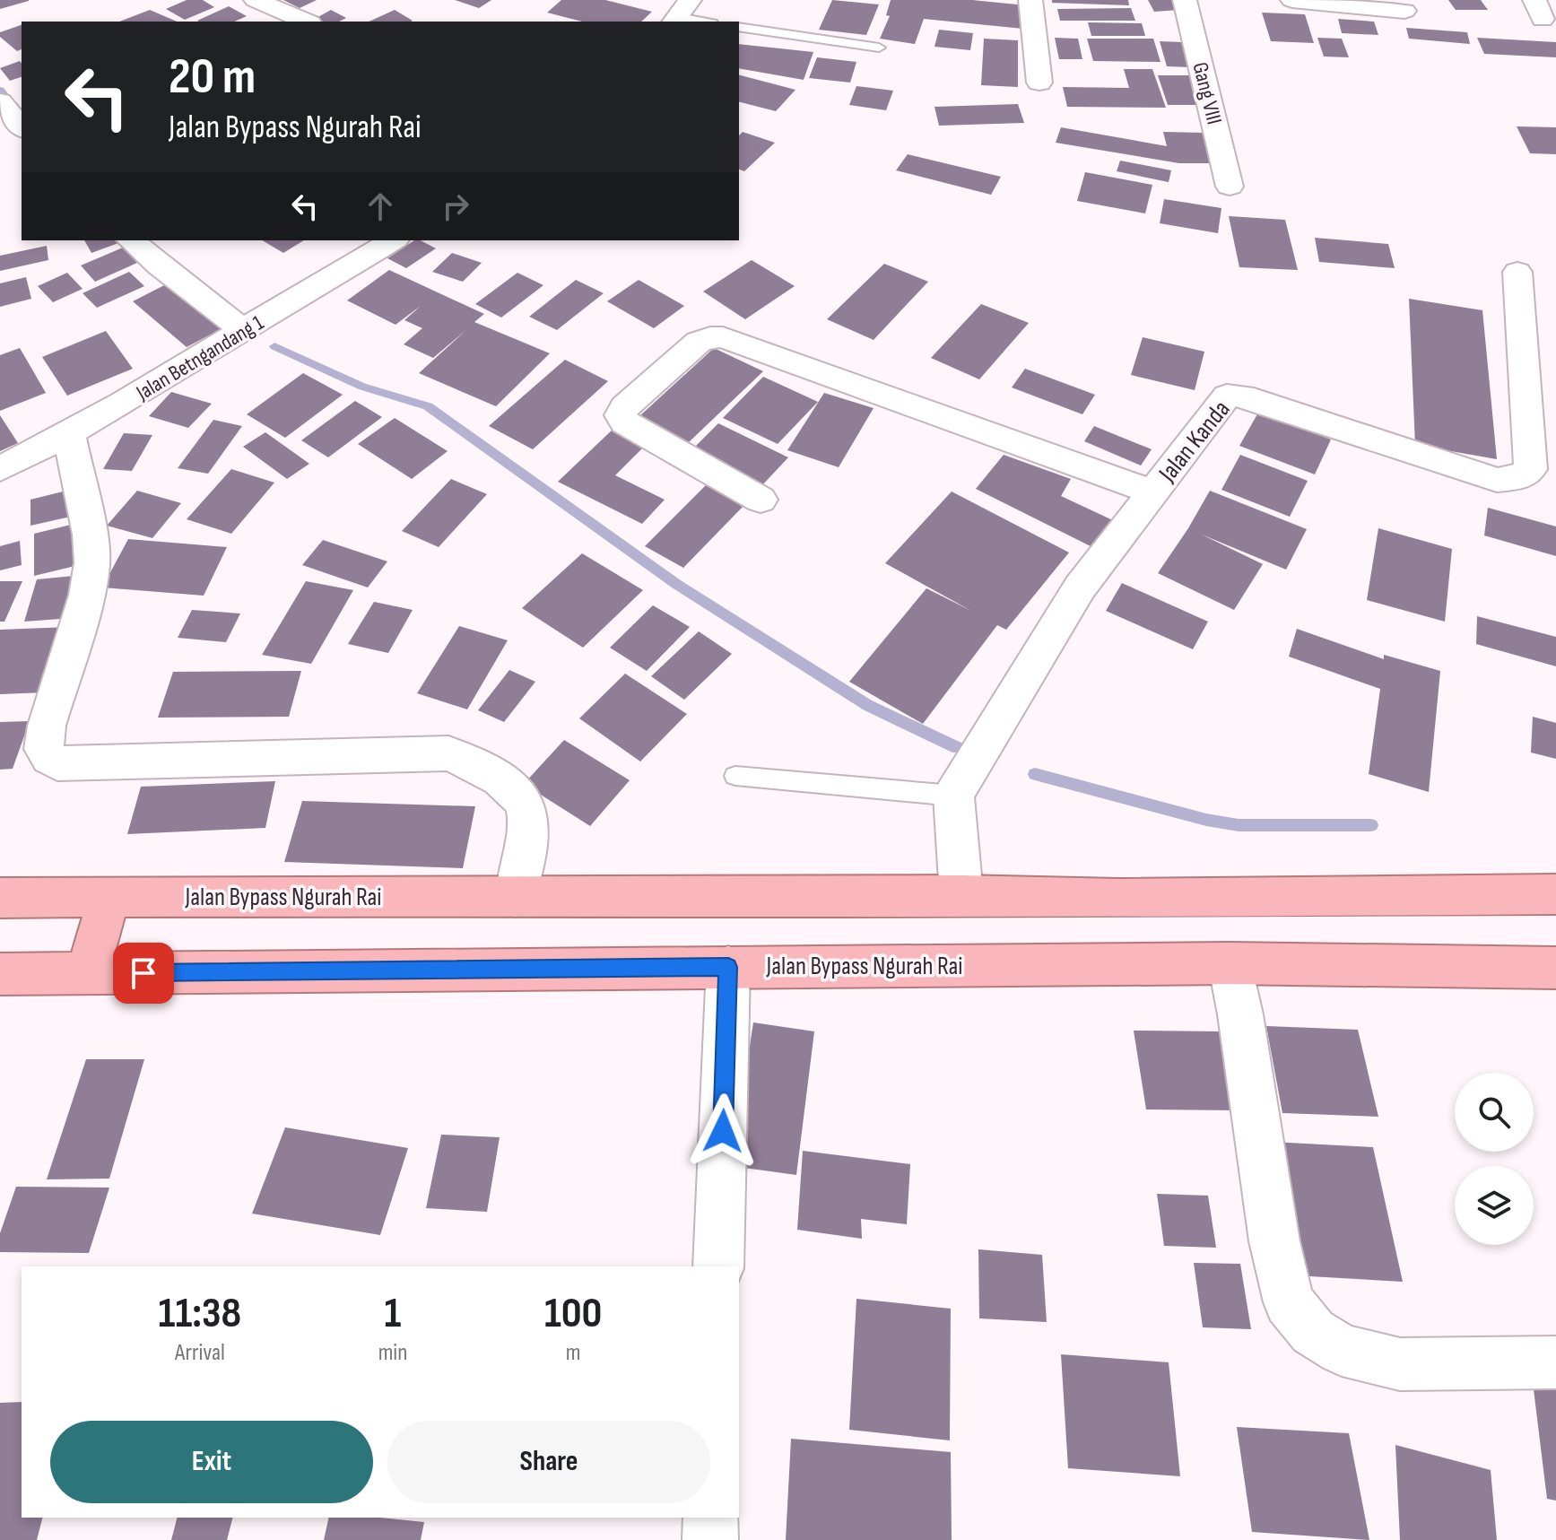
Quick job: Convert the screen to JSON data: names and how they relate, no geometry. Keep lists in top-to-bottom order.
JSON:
{
  "streets": {
    "highway": ["Jalan Bypass Ngurah Rai"],
    "street": ["Gang VIII", "Jalan Betngandang 1", "Jalan Kanda"]
  },
  "page": {
    "turn": ["20 m", "Jalan Bypass Ngurah Rai"],
    "eta": [
      "11:38",
      "Arrival",
      "1",
      "min",
      "100",
      "m"
    ],
    "buttons": ["Exit", "Share"]
  }
}
